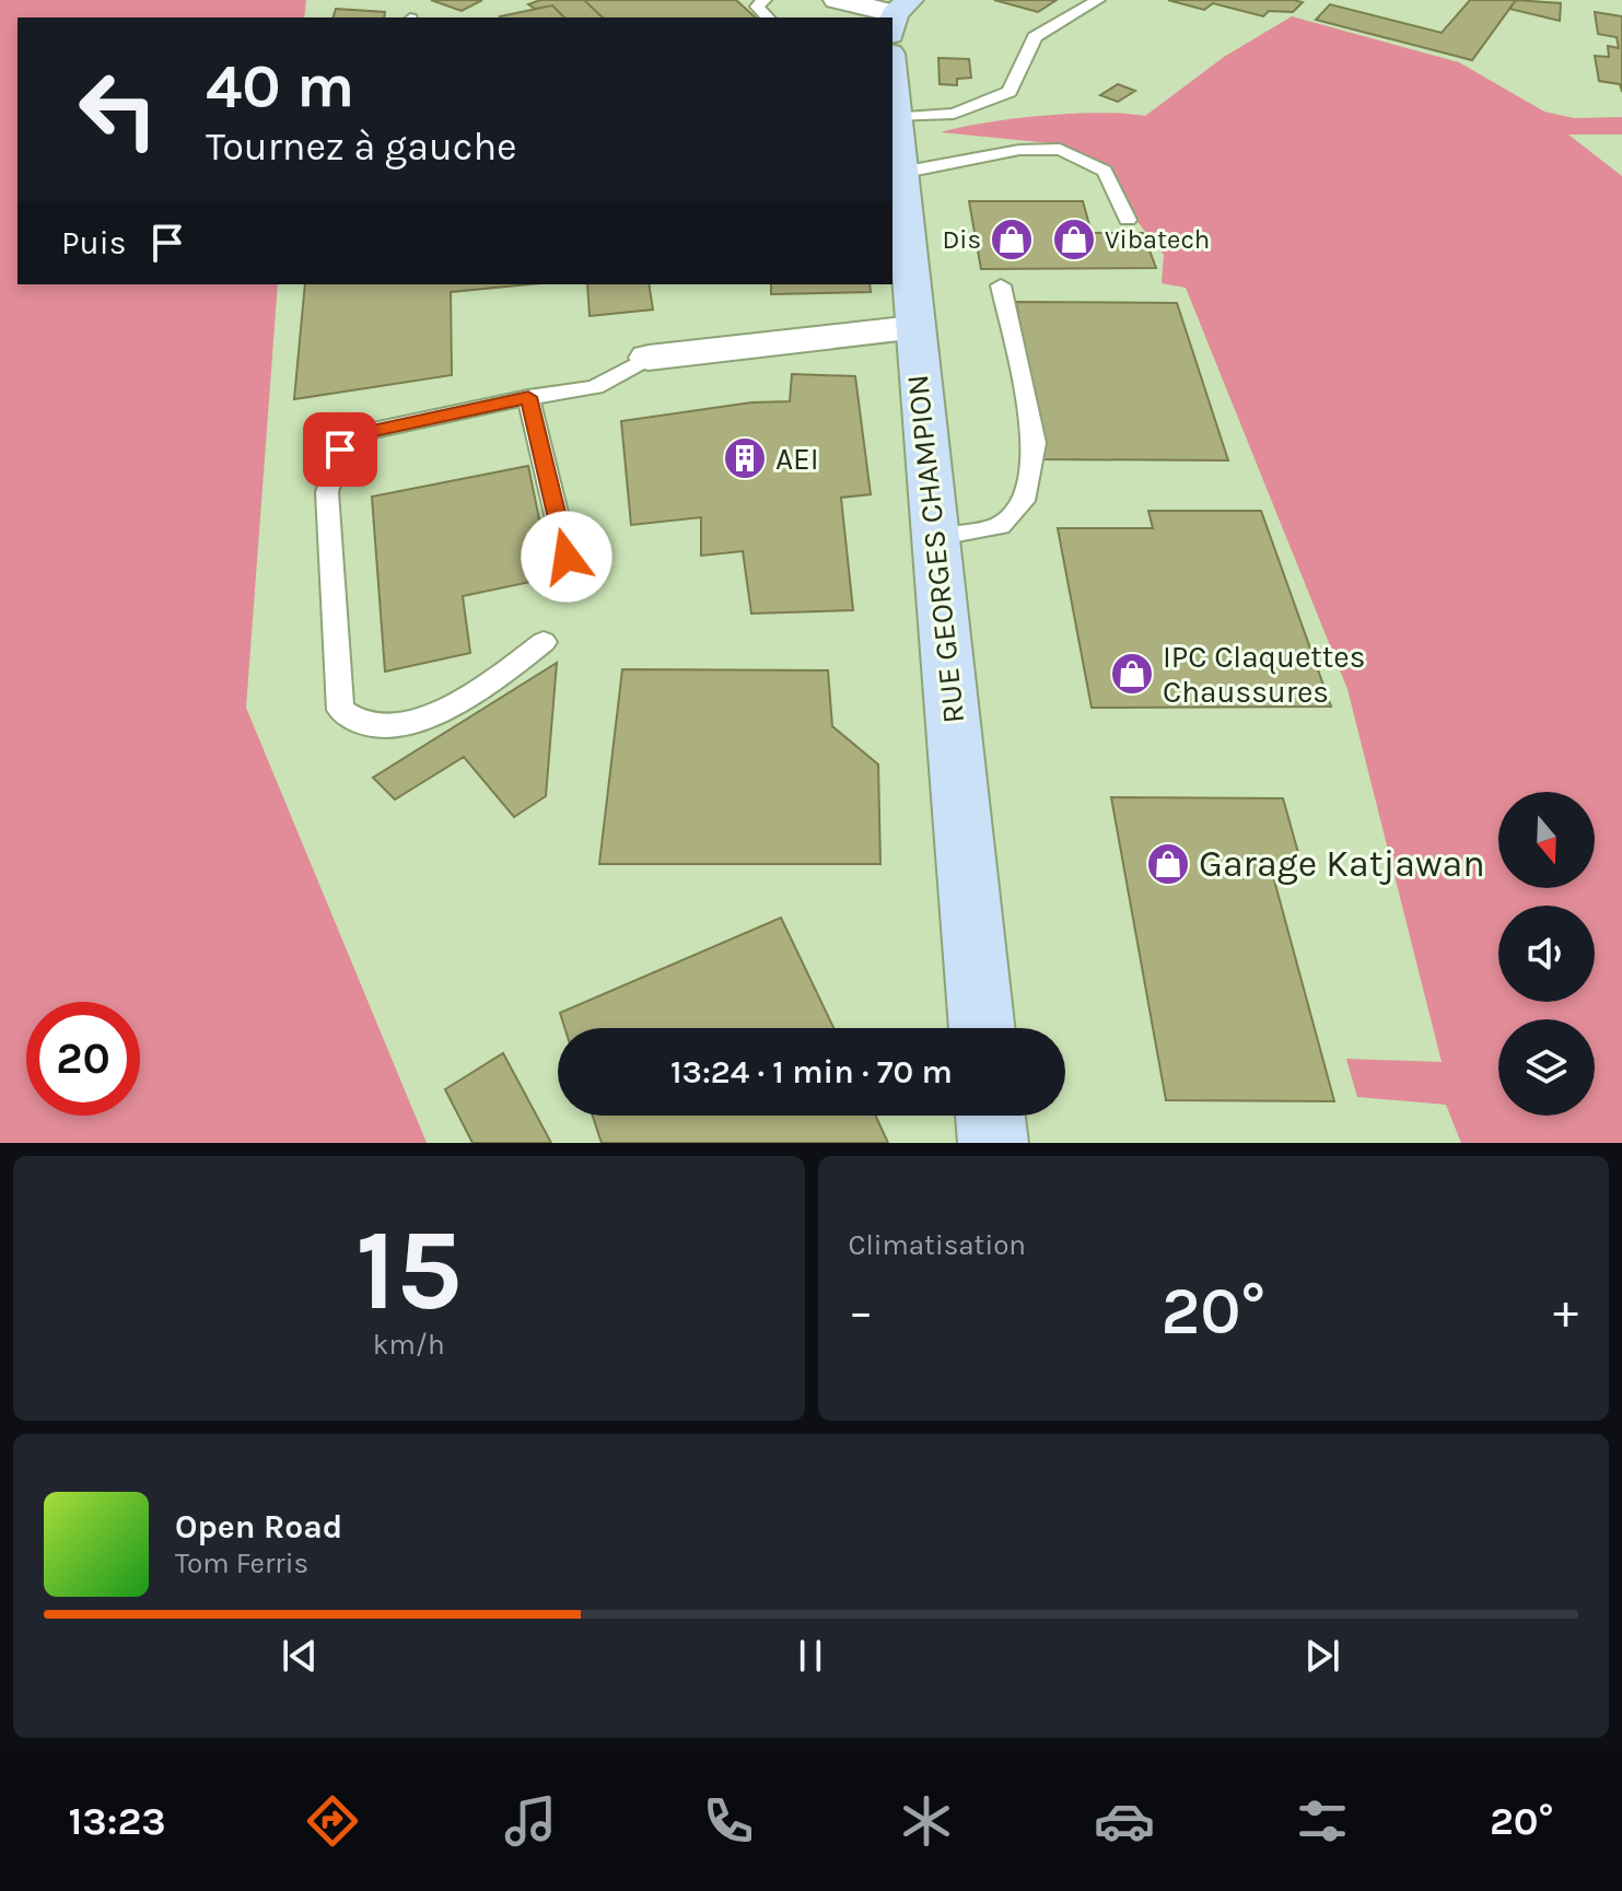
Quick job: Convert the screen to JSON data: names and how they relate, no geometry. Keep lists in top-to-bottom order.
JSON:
{
  "streets": {
    "street": ["RUE GEORGES CHAMPION"]
  },
  "places": {
    "shop": [
      "Dis",
      "Vibatech",
      "IPC Claquettes Chaussures",
      "Garage Katjawan"
    ],
    "building": ["AEI"]
  },
  "north": "bottom",
  "page": {
    "turn": ["40 m", "Tournez à gauche"],
    "then": "Puis",
    "limit": "20",
    "trip": "13:24 · 1 min · 70 m",
    "tile": [
      ["15", "km/h"],
      "Climatisation"
    ],
    "heat": ["−", "20°", "+"],
    "song": ["Open Road", "Tom Ferris"],
    "tabs": ["13:23", "20°"]
  }
}
